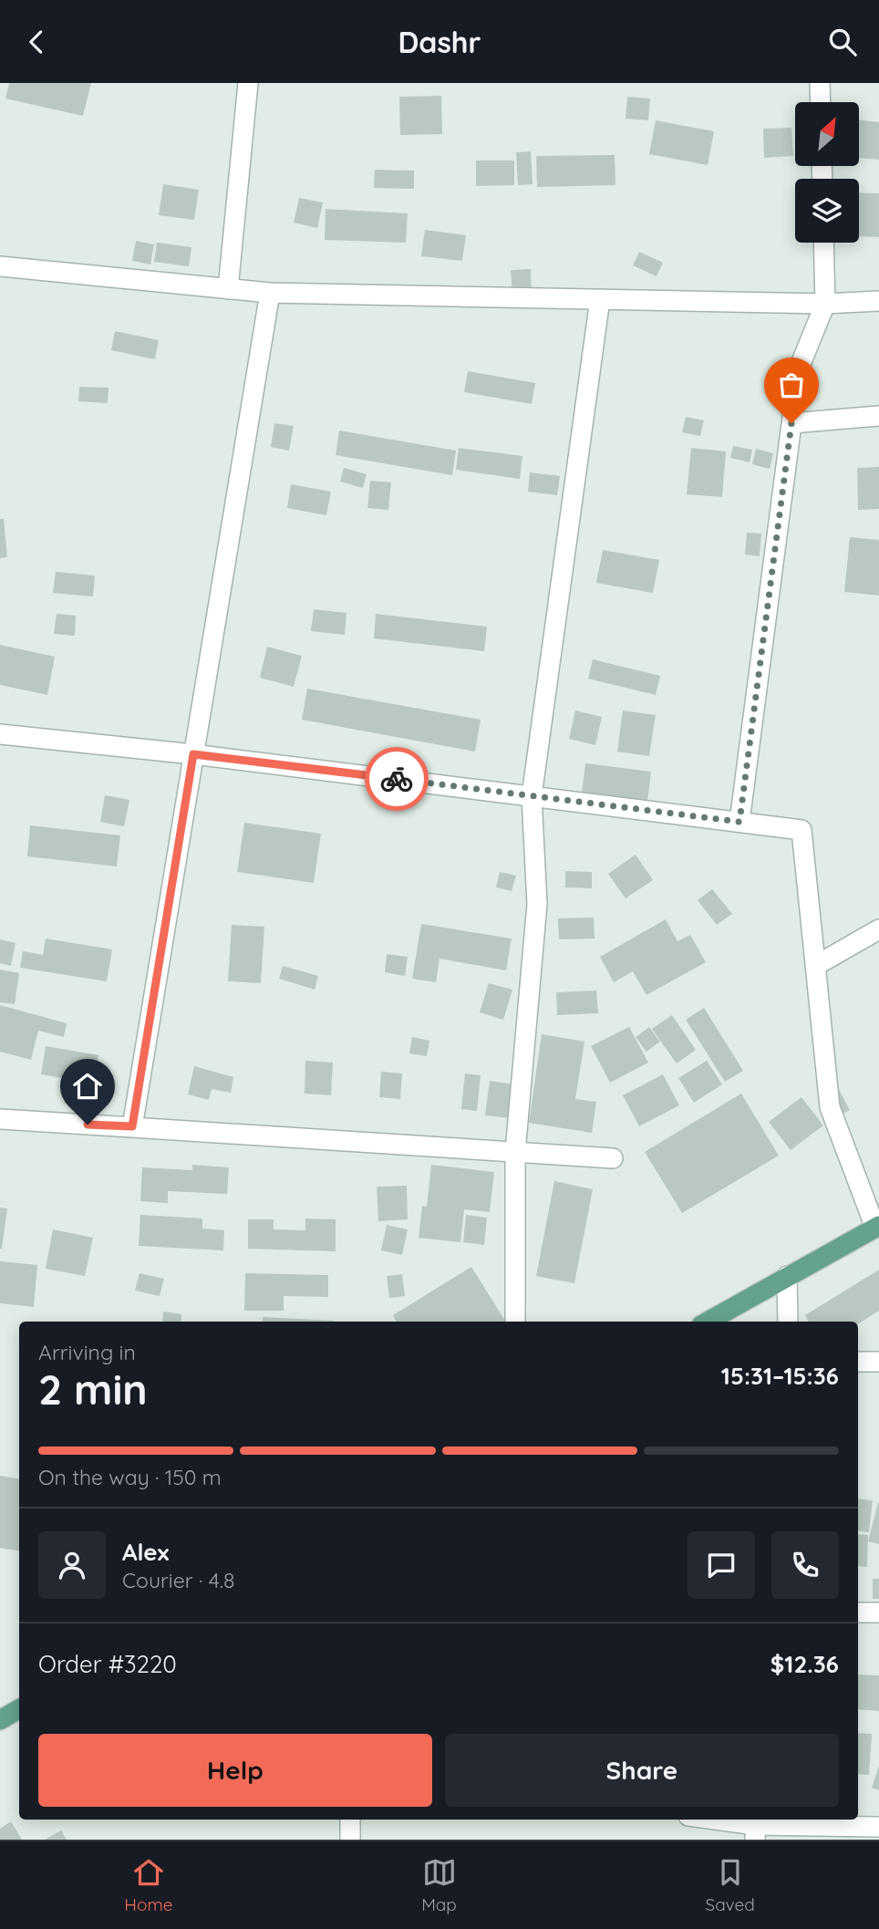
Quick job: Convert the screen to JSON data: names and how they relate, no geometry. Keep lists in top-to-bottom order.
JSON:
{
  "north": "top right",
  "page": {
    "header": "Dashr",
    "heading": ["2 min", "Arriving in", "15:31–15:36"],
    "panel": [
      "Alex",
      "Courier · 4.8",
      "Order #3220",
      "$12.36"
    ],
    "bar": "On the way · 150 m",
    "buttons": ["Help", "Share"],
    "tabs": ["Home", "Map", "Saved"]
  }
}
